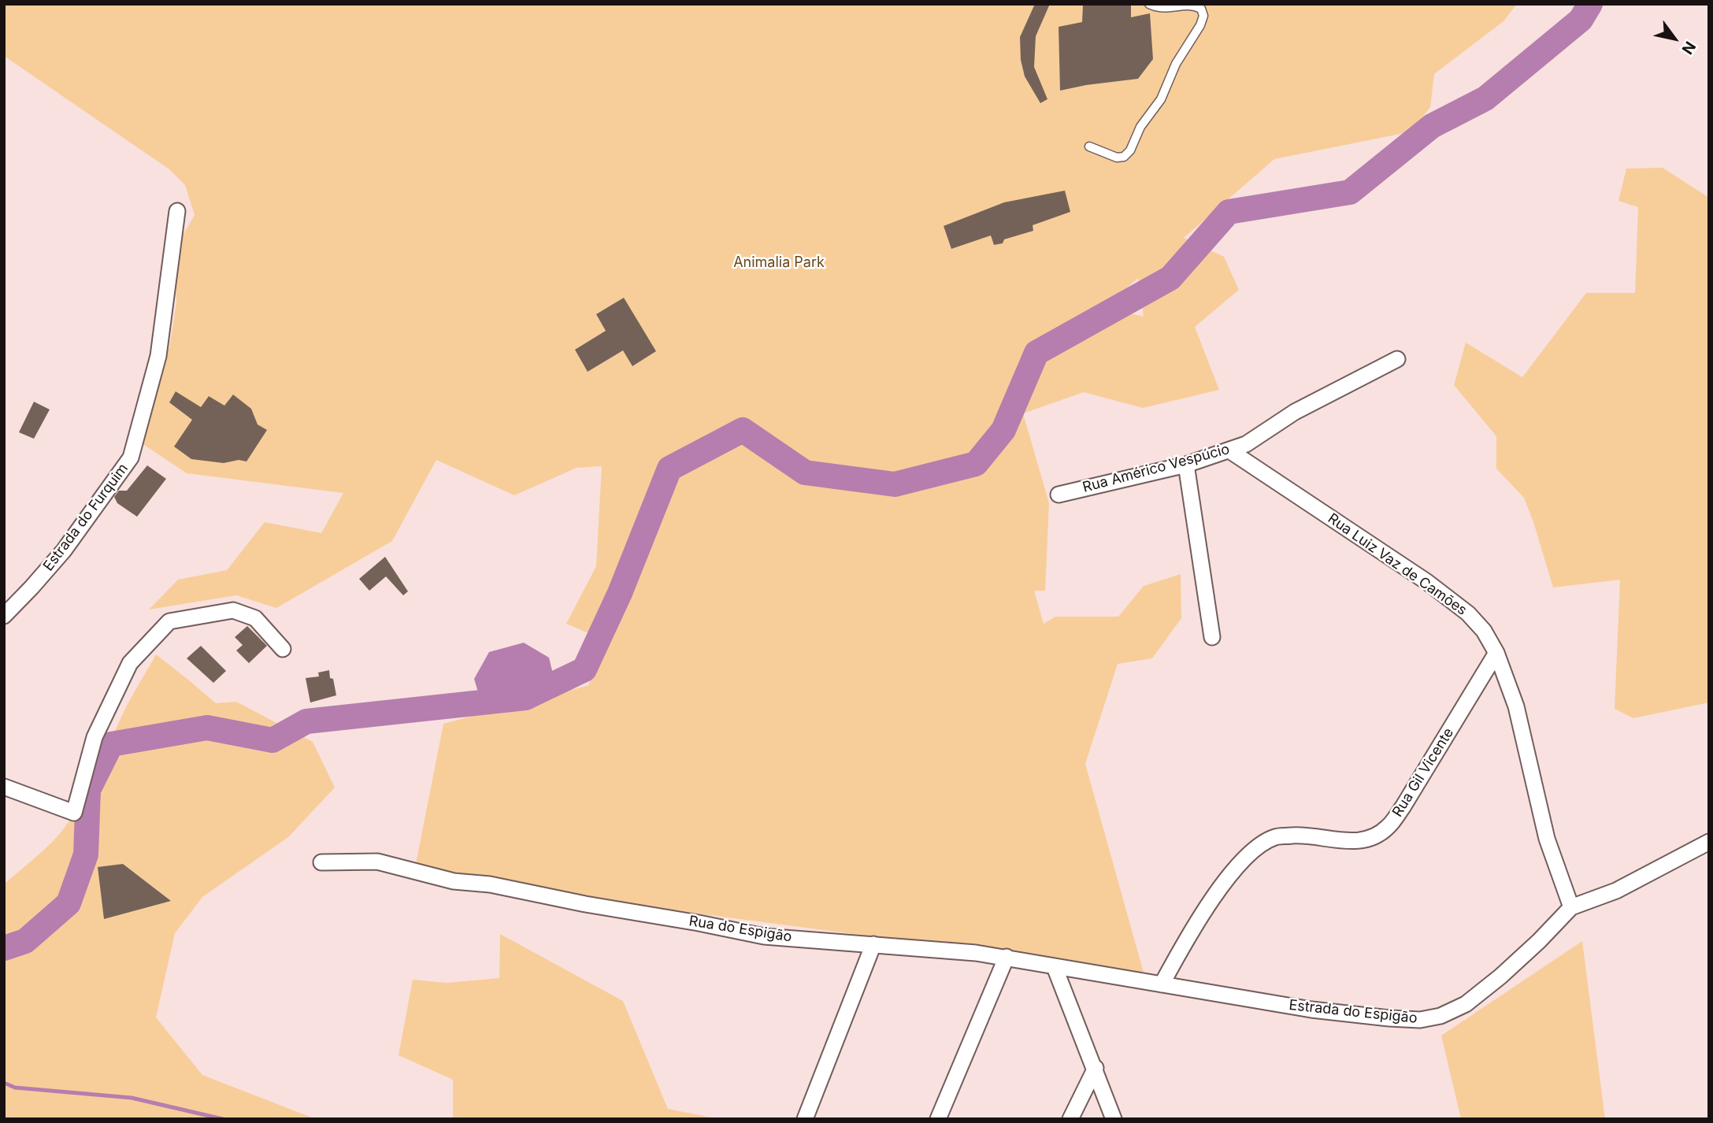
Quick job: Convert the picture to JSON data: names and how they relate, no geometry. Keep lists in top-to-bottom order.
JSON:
{
  "streets": {
    "street": [
      "Rua Américo Vespúcio",
      "Estrada do Furquim",
      "Rua Luiz Vaz de Camões",
      "Rua Gil Vicente",
      "Rua do Espigão",
      "Estrada do Espigão"
    ]
  },
  "crossings": [
    ["Rua Américo Vespúcio", "Rua Luiz Vaz de Camões"],
    ["Rua Luiz Vaz de Camões", "Rua Gil Vicente"],
    ["Rua Luiz Vaz de Camões", "Estrada do Espigão"],
    ["Rua Gil Vicente", "Rua do Espigão"],
    ["Rua Gil Vicente", "Estrada do Espigão"],
    ["Rua do Espigão", "Estrada do Espigão"]
  ],
  "parks": ["Animalia Park"],
  "north": "bottom right"
}
